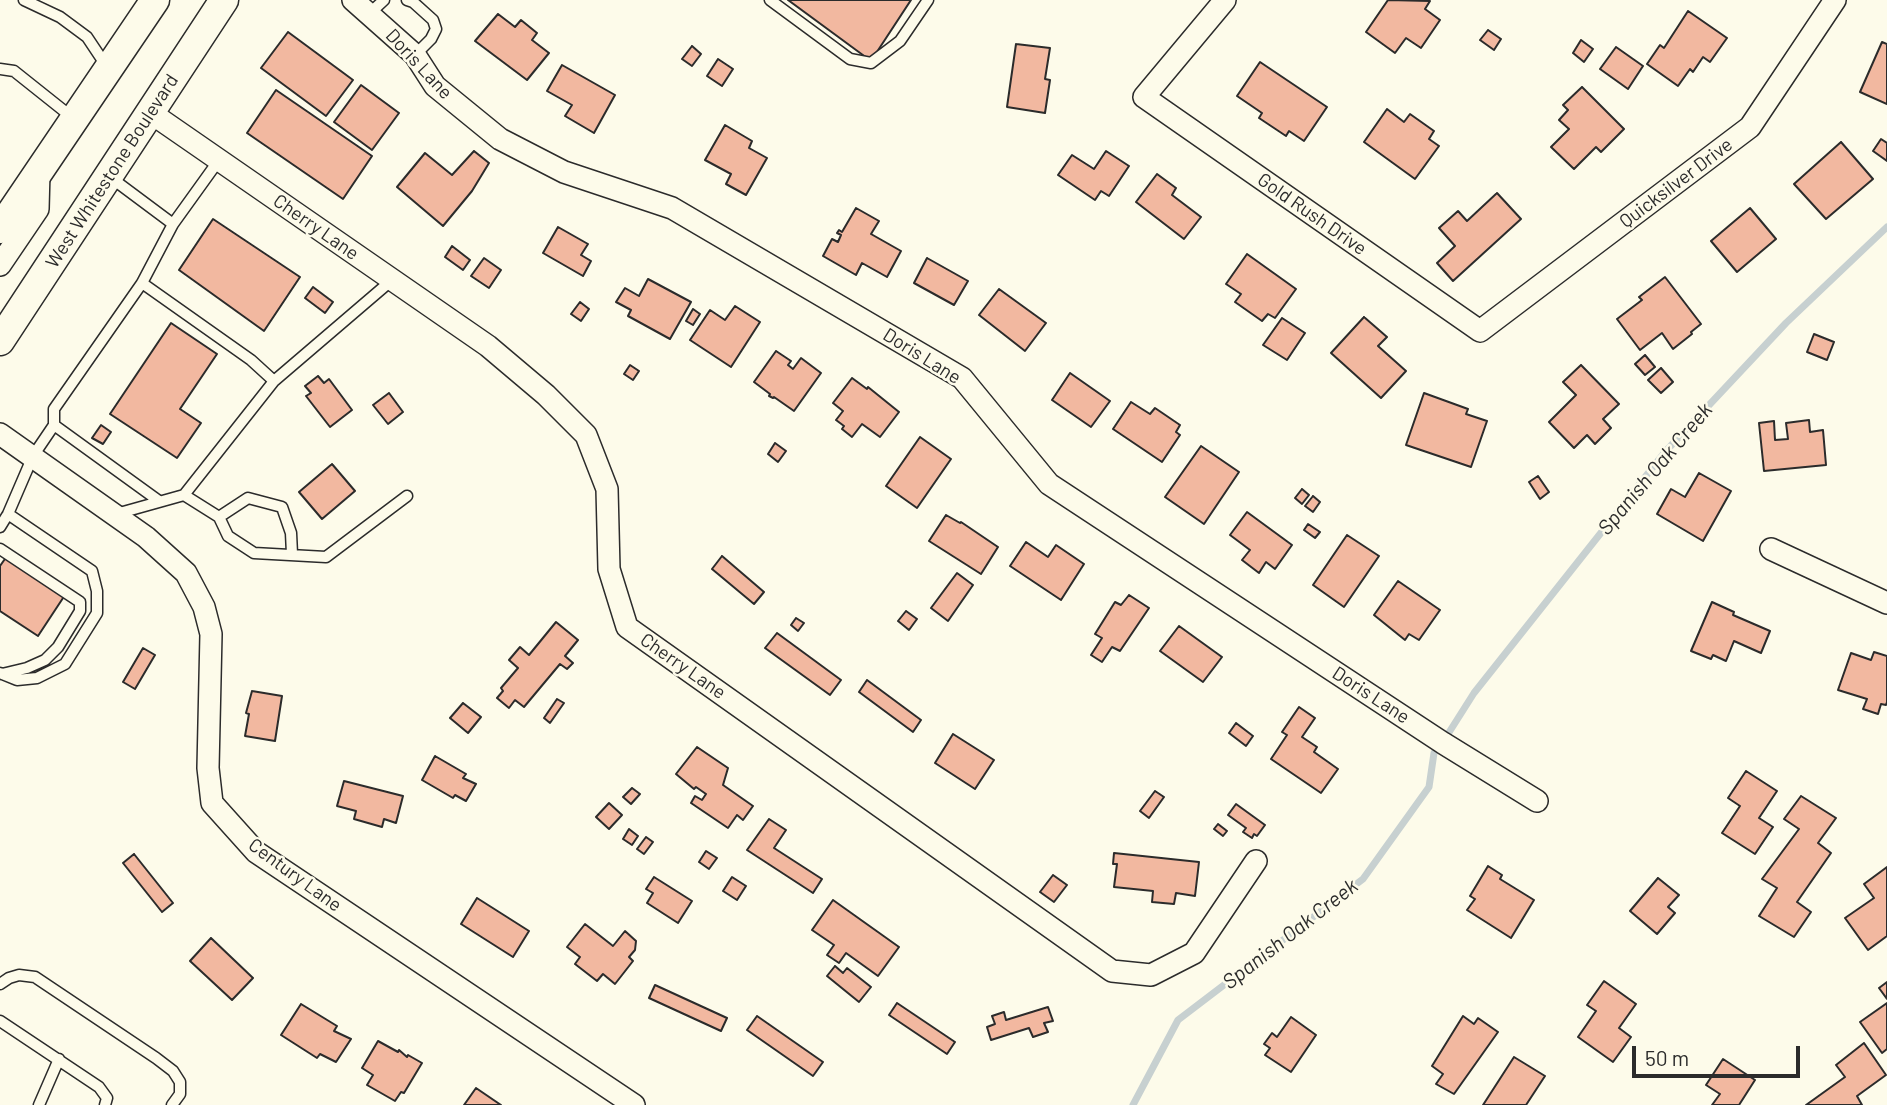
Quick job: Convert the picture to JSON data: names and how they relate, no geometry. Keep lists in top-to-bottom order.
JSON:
{
  "streets": {
    "main road": ["West Whitestone Boulevard"],
    "street": [
      "Doris Lane",
      "Quicksilver Drive",
      "Gold Rush Drive",
      "Cherry Lane",
      "Century Lane"
    ]
  },
  "crossings": [
    ["West Whitestone Boulevard", "Cherry Lane"],
    ["Quicksilver Drive", "Gold Rush Drive"]
  ],
  "water": ["Spanish Oak Creek"],
  "scale_bar": "50 m"
}
